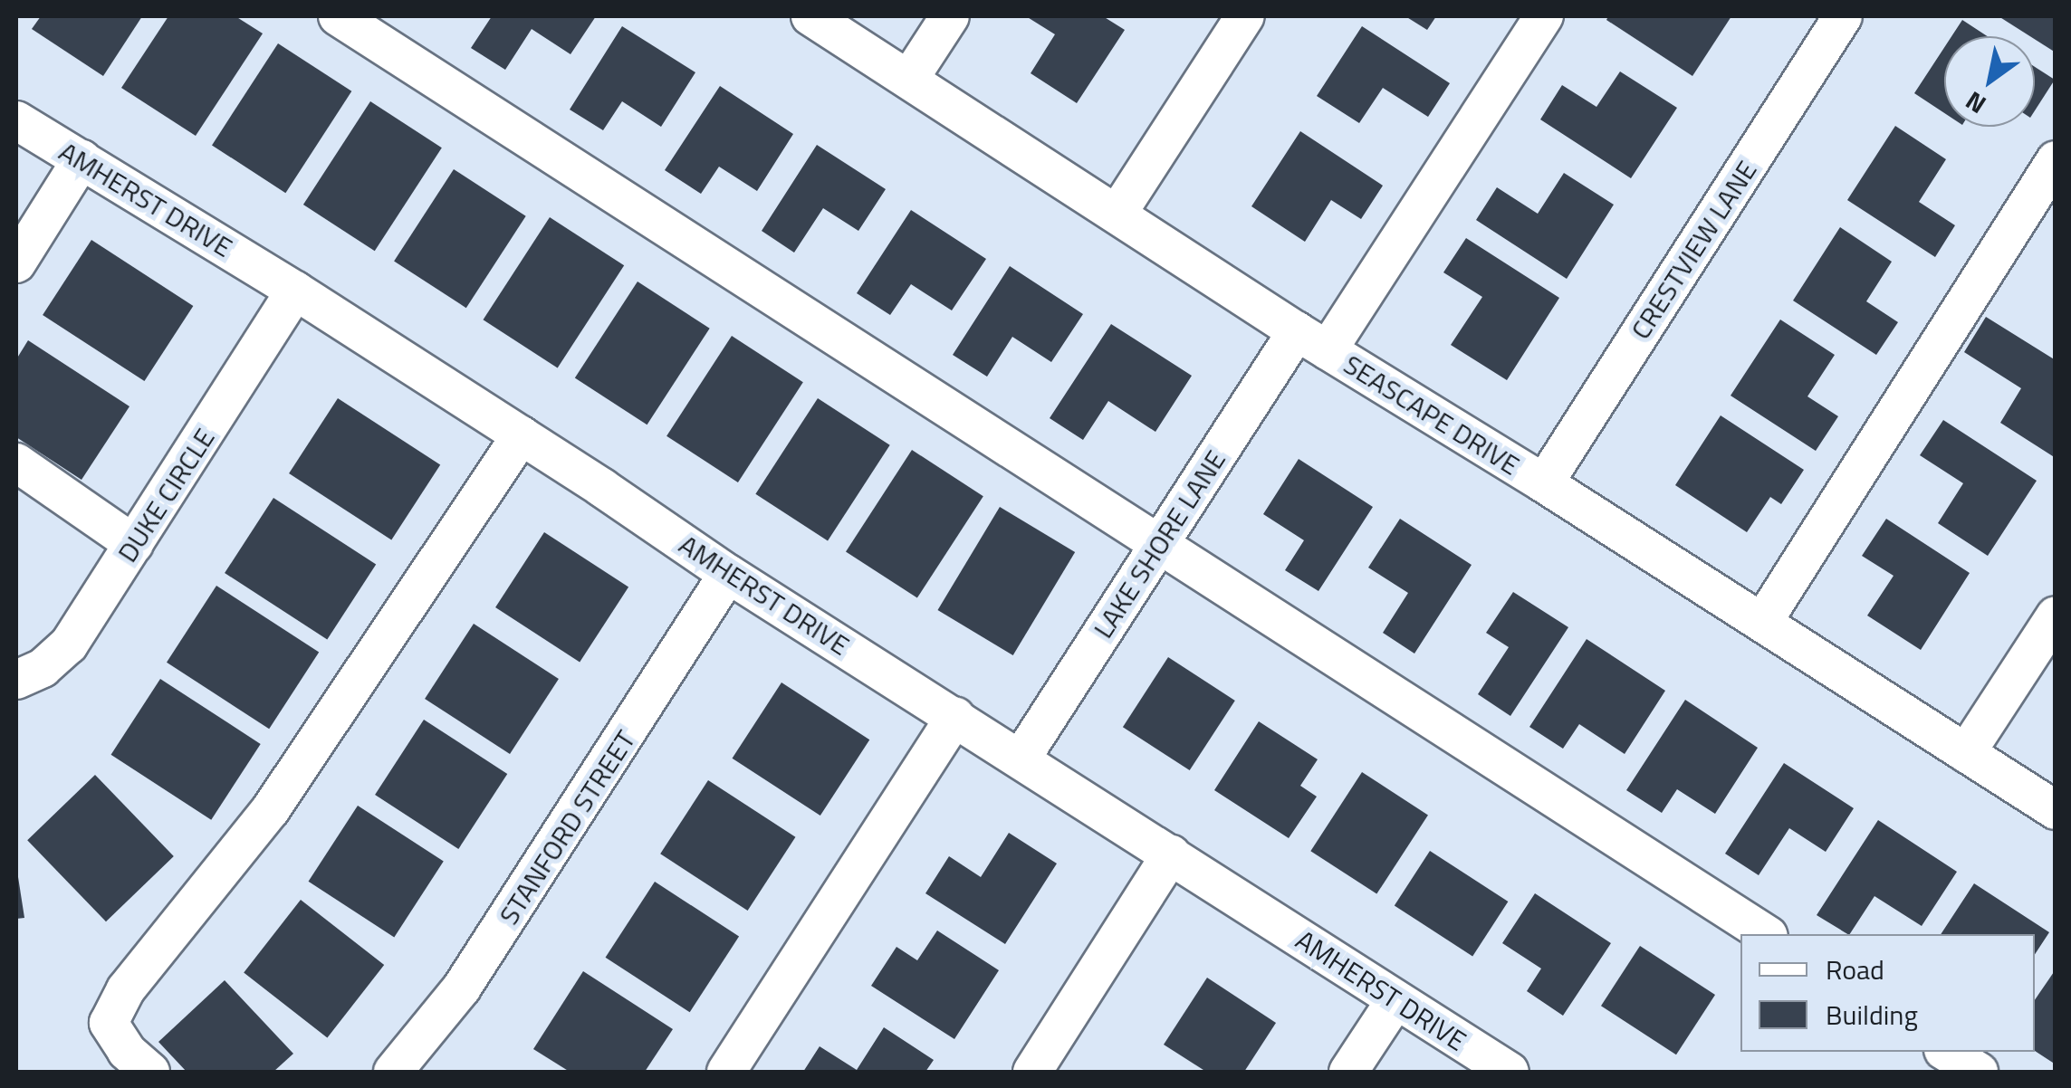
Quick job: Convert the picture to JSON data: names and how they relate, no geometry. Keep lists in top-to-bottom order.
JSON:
{
  "streets": {
    "street": [
      "AMHERST DRIVE",
      "CRESTVIEW LANE",
      "SEASCAPE DRIVE",
      "DUKE CIRCLE",
      "LAKE SHORE LANE",
      "STANFORD STREET"
    ]
  },
  "crossings": [
    ["AMHERST DRIVE", "DUKE CIRCLE"],
    ["AMHERST DRIVE", "LAKE SHORE LANE"],
    ["AMHERST DRIVE", "STANFORD STREET"],
    ["CRESTVIEW LANE", "SEASCAPE DRIVE"],
    ["SEASCAPE DRIVE", "LAKE SHORE LANE"]
  ],
  "legend": ["Road", "Building"],
  "north": "bottom left"
}
